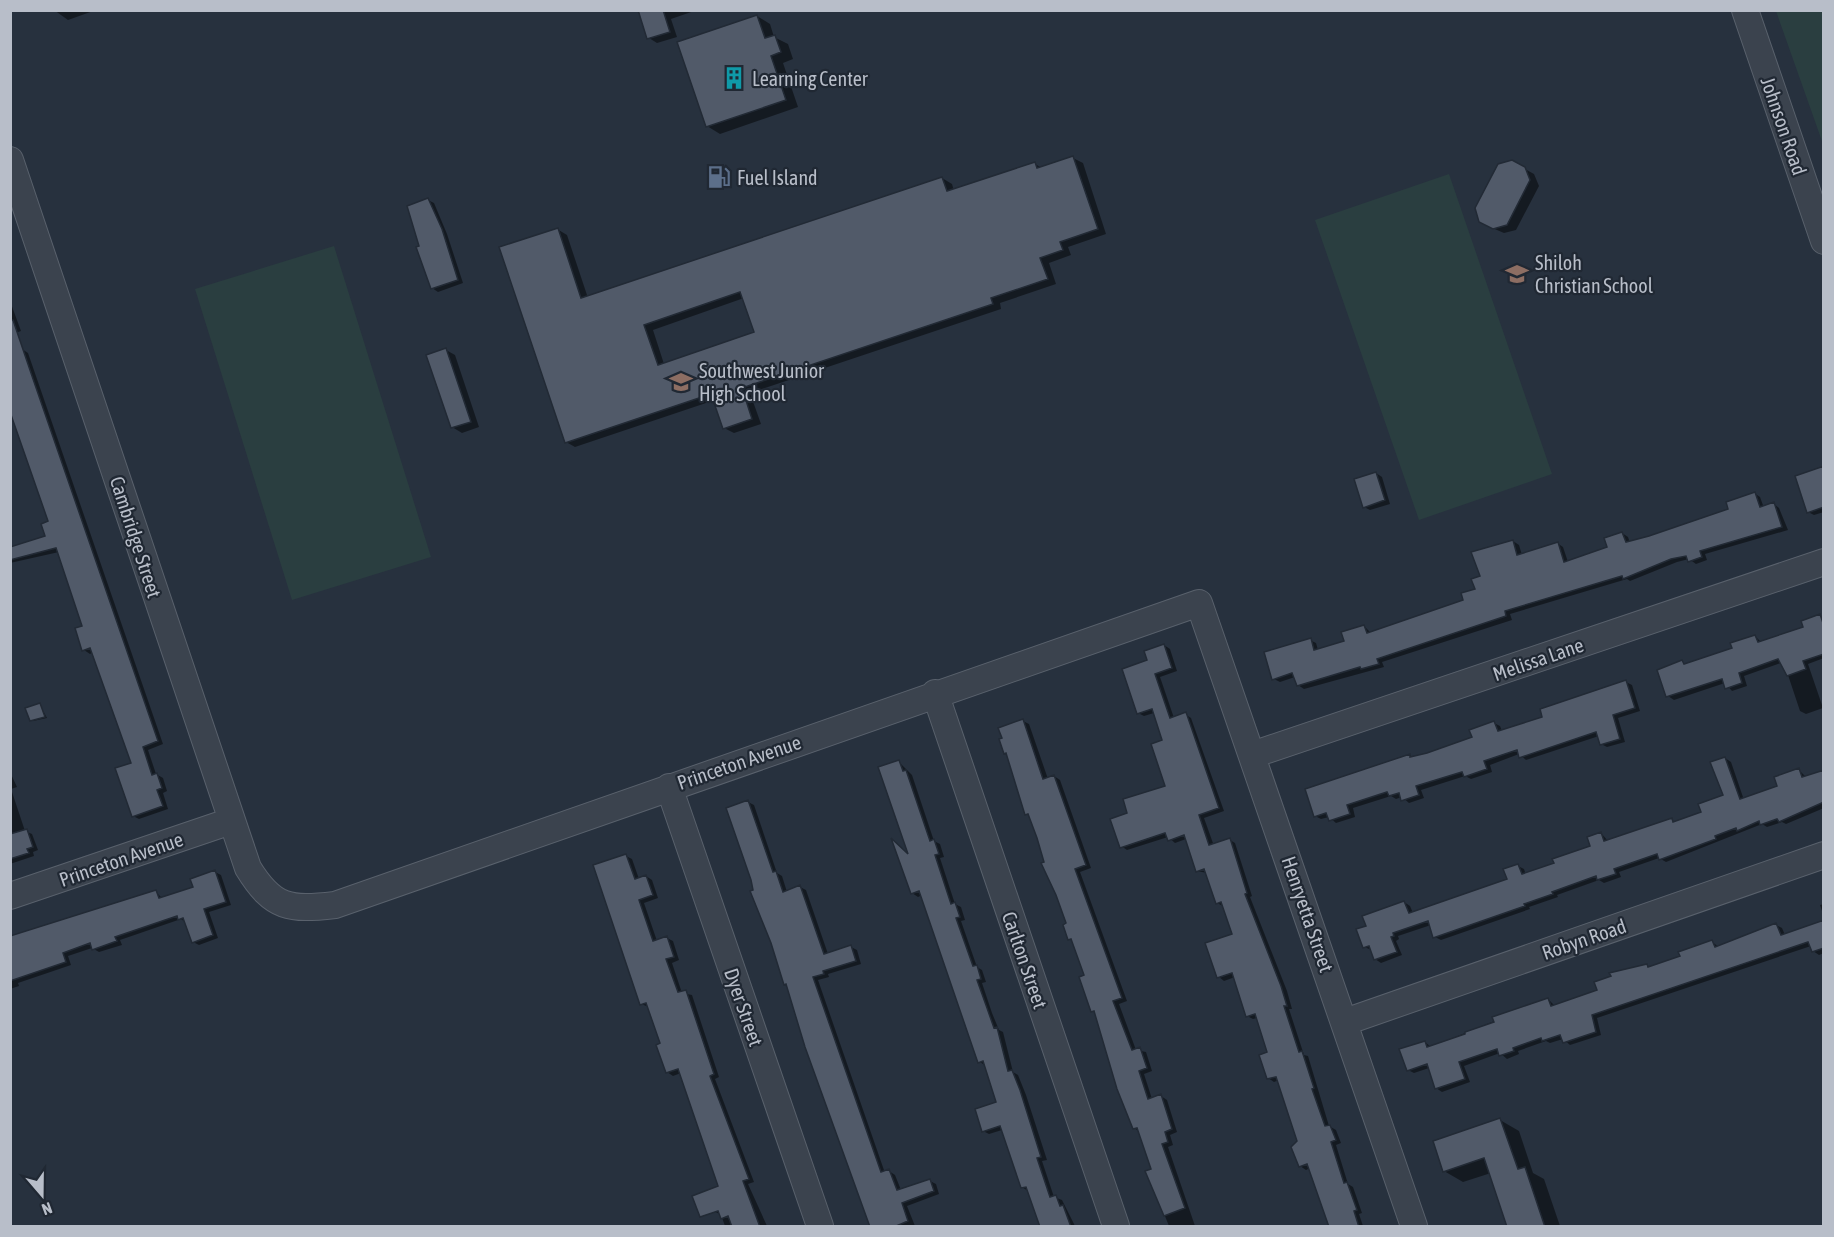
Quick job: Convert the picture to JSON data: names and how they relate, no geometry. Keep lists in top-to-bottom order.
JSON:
{
  "streets": {
    "street": [
      "Johnson Road",
      "Cambridge Street",
      "Melissa Lane",
      "Princeton Avenue",
      "Henryetta Street",
      "Robyn Road",
      "Carlton Street",
      "Dyer Street"
    ]
  },
  "crossings": [
    ["Cambridge Street", "Princeton Avenue"],
    ["Melissa Lane", "Henryetta Street"],
    ["Princeton Avenue", "Henryetta Street"],
    ["Princeton Avenue", "Carlton Street"],
    ["Princeton Avenue", "Dyer Street"],
    ["Henryetta Street", "Robyn Road"]
  ],
  "places": {
    "building": ["Learning Center"],
    "fuel station": ["Fuel Island"],
    "school or university": ["Shiloh Christian School", "Southwest Junior High School"]
  },
  "north": "bottom"
}
